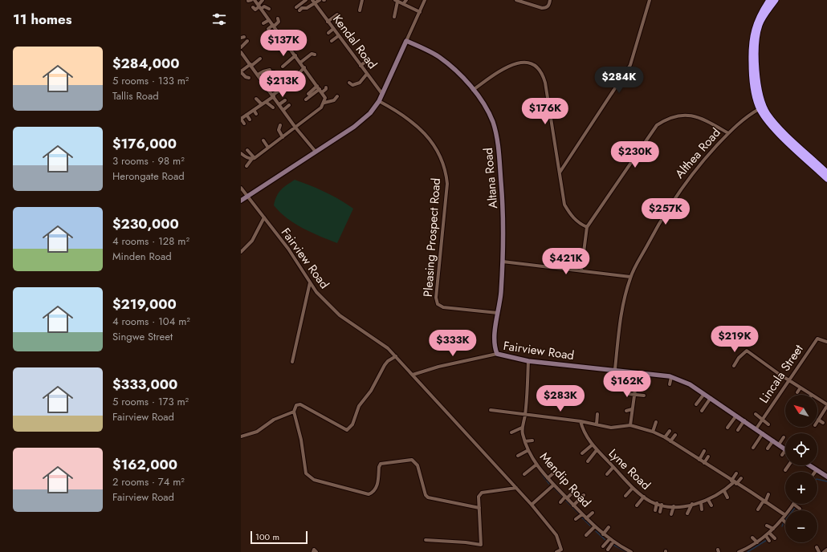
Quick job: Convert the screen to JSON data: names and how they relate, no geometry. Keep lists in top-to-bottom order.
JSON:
{
  "streets": {
    "main road": ["Altana Road", "Fairview Road"],
    "street": [
      "Kendal Road",
      "Althea Road",
      "Pleasing Prospect Road",
      "Lincala Street",
      "Lyne Road",
      "Mendip Road"
    ]
  },
  "crossings": [
    ["Althea Road", "Fairview Road"],
    ["Altana Road", "Pleasing Prospect Road"],
    ["Altana Road", "Fairview Road"],
    ["Fairview Road", "Lincala Street"],
    ["Fairview Road", "Mendip Road"]
  ],
  "scale_bar": "100 m",
  "north": "top left",
  "page": {
    "heading": "11 homes",
    "price": [
      "$137K",
      "$284K",
      "$213K",
      "$176K",
      "$230K",
      "$257K",
      "$421K",
      "$219K",
      "$333K",
      "$162K",
      "$283K"
    ],
    "list": [
      {
        "name": "$284,000",
        "note": "5 rooms · 133 m² · Tallis Road"
      },
      {
        "name": "$176,000",
        "note": "3 rooms · 98 m² · Herongate Road"
      },
      {
        "name": "$230,000",
        "note": "4 rooms · 128 m² · Minden Road"
      },
      {
        "name": "$219,000",
        "note": "4 rooms · 104 m² · Singwe Street"
      },
      {
        "name": "$333,000",
        "note": "5 rooms · 173 m² · Fairview Road"
      },
      {
        "name": "$162,000",
        "note": "2 rooms · 74 m² · Fairview Road"
      }
    ],
    "map_buttons": ["+", "−"],
    "scale": "100 m"
  }
}
